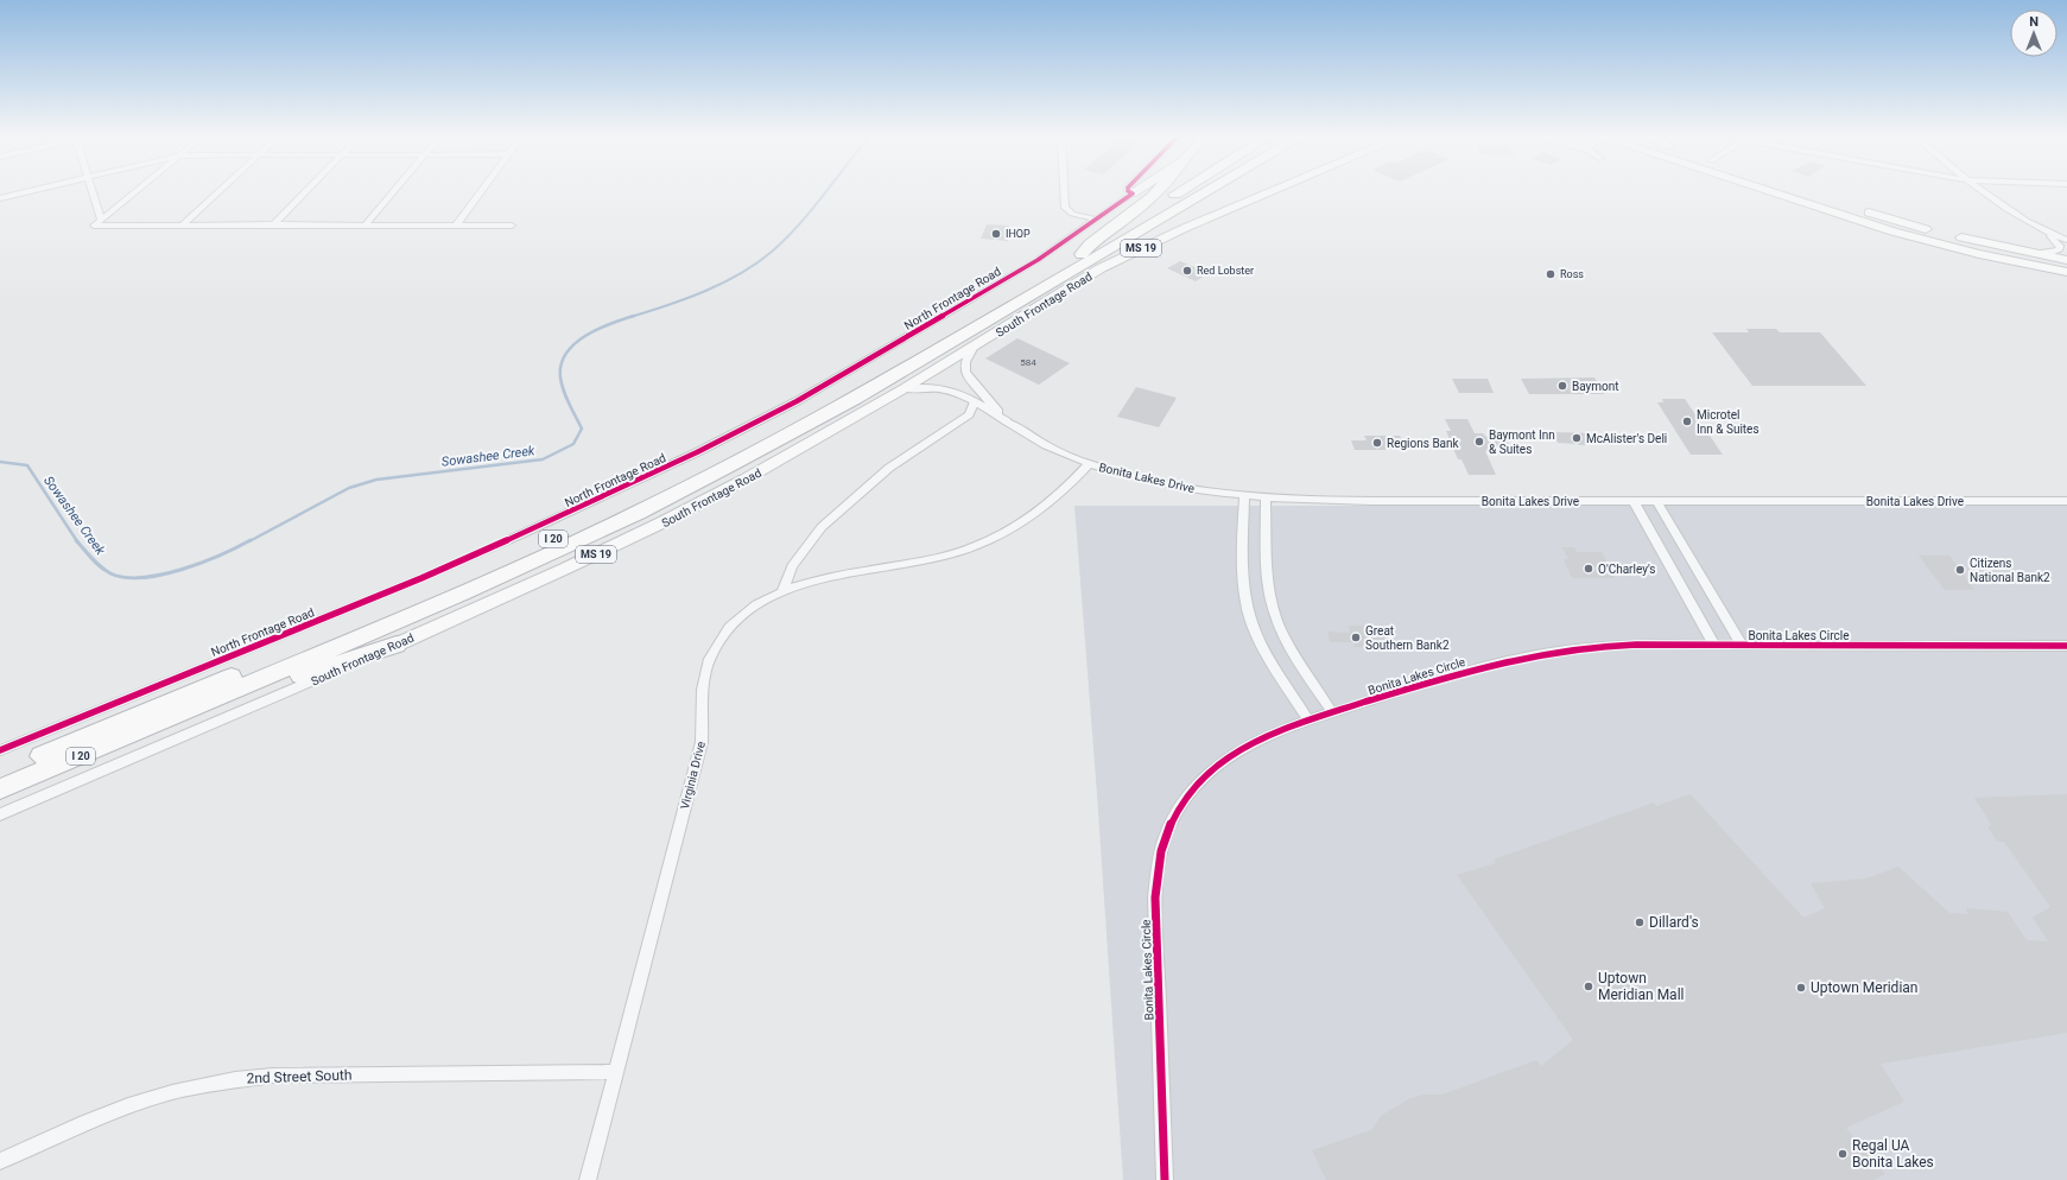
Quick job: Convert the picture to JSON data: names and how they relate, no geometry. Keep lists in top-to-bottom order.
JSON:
{
  "streets": {
    "highway": ["MS 19", "I 20"],
    "main road": ["South Frontage Road"],
    "street": [
      "North Frontage Road",
      "Bonita Lakes Drive",
      "Bonita Lakes Circle",
      "Virginia Drive",
      "2nd Street South"
    ]
  },
  "crossings": [
    ["MS 19", "South Frontage Road"],
    ["MS 19", "I 20"],
    ["Bonita Lakes Drive", "Virginia Drive"],
    ["Virginia Drive", "2nd Street South"]
  ],
  "water": ["Sowashee Creek"],
  "places": [
    "IHOP",
    "Red Lobster",
    "Ross",
    "Baymont",
    "Microtel Inn & Suites",
    "McAlister's Deli",
    "Baymont Inn & Suites",
    "Regions Bank",
    "O'Charley's",
    "Citizens National Bank2",
    "Great Southern Bank2",
    "Dillard's",
    "Uptown Meridian Mall",
    "Uptown Meridian",
    "Regal UA Bonita Lakes"
  ],
  "house_numbers": ["584"],
  "north": "top"
}
